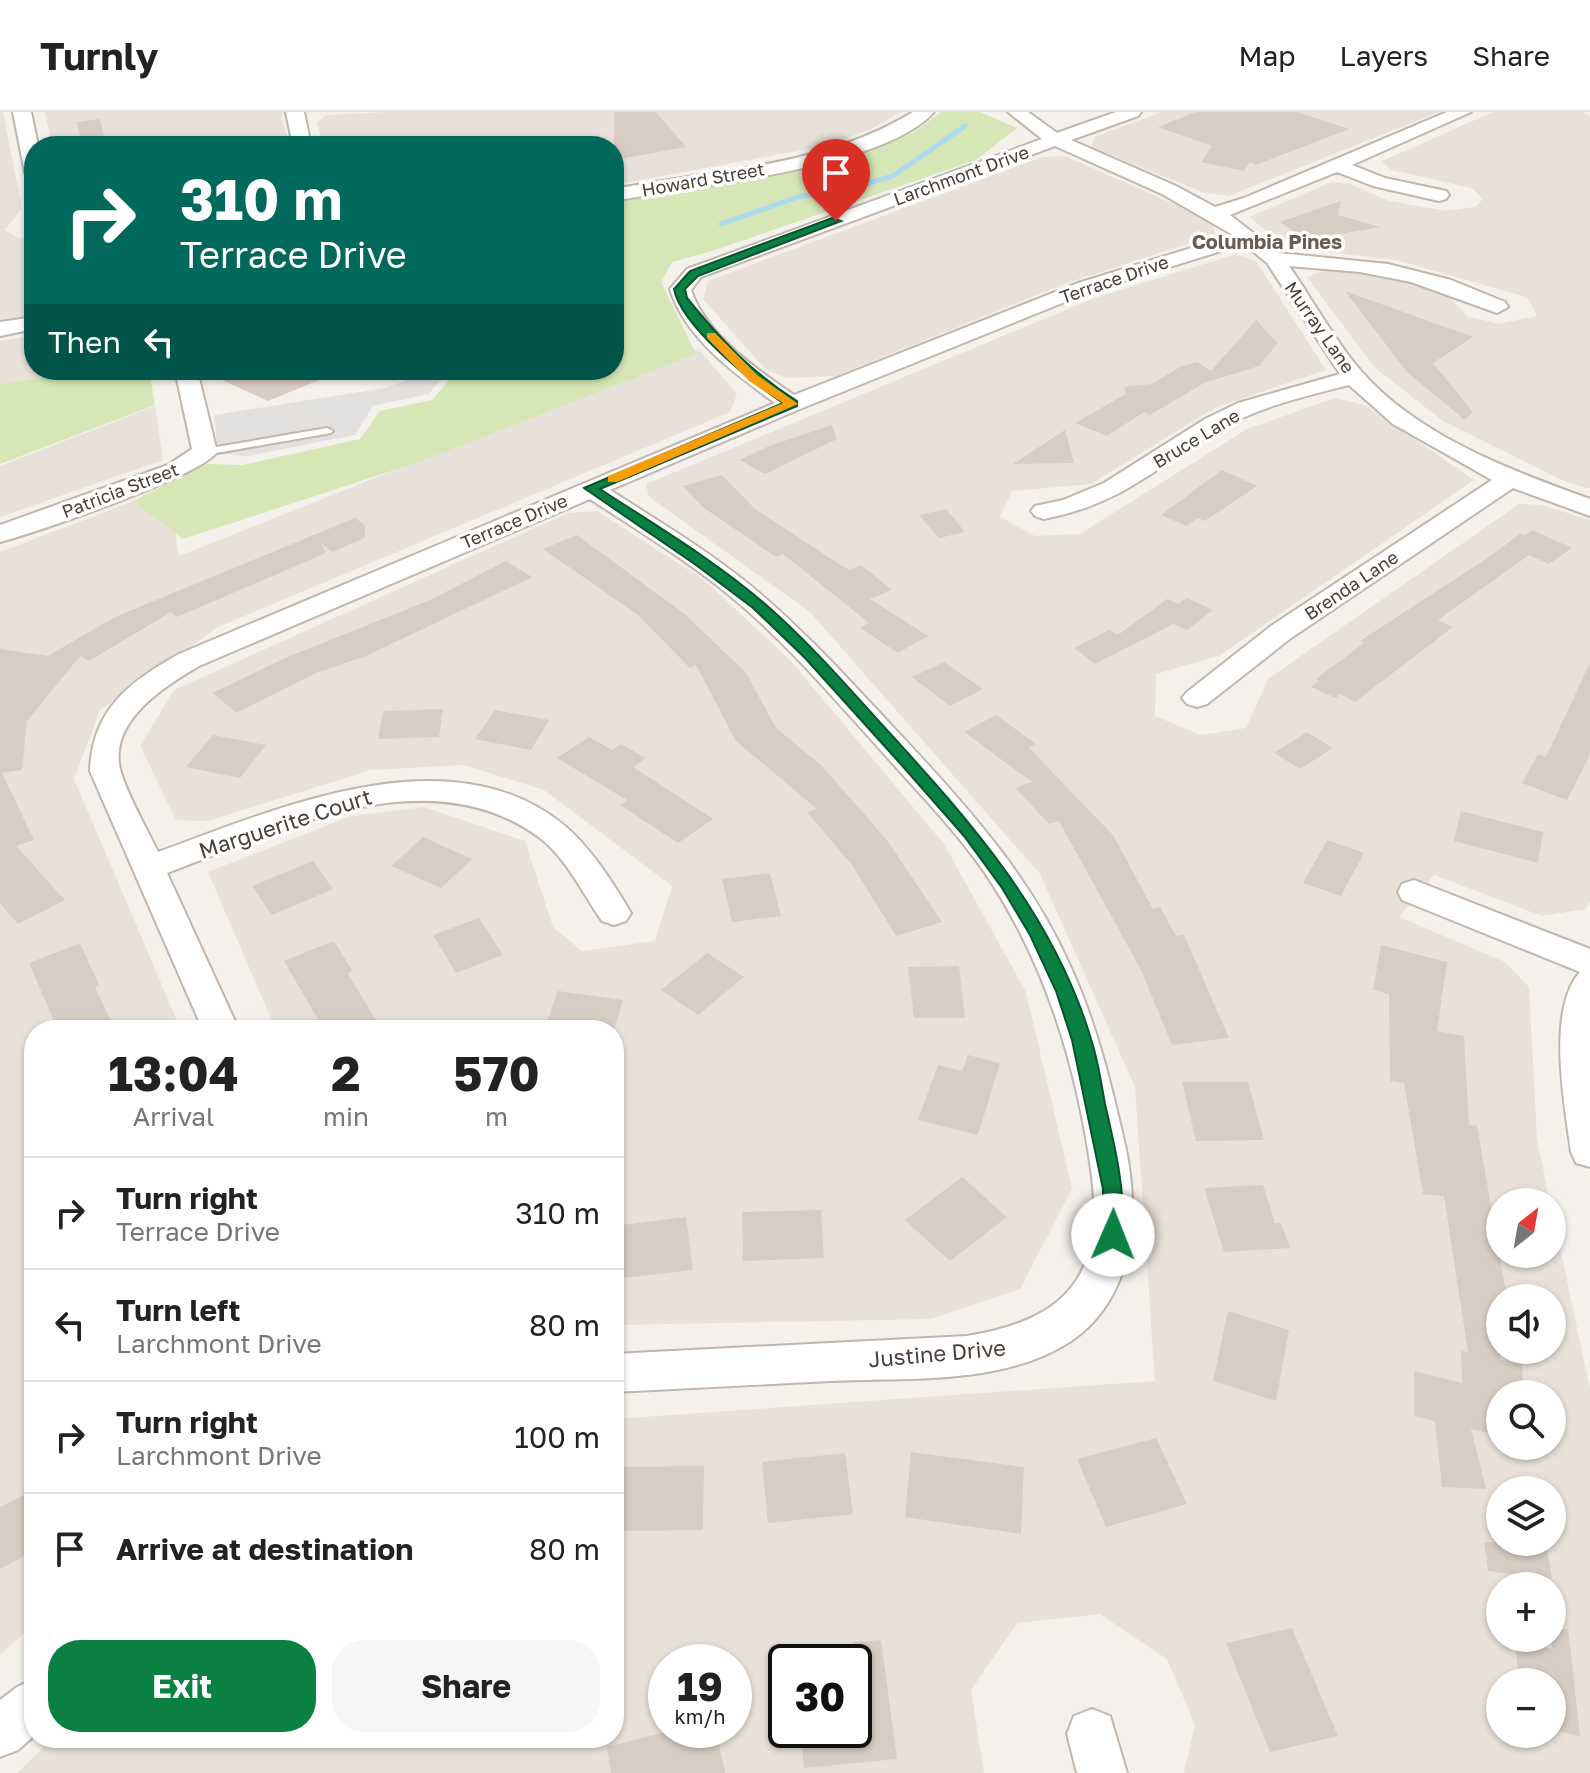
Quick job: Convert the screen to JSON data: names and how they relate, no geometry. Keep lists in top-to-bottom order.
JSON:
{
  "streets": {
    "street": [
      "Larchmont Drive",
      "Howard Street",
      "Terrace Drive",
      "Murray Lane",
      "Bruce Lane",
      "Patricia Street",
      "Brenda Lane",
      "Marguerite Court",
      "Justine Drive"
    ]
  },
  "crossings": [
    ["Larchmont Drive", "Terrace Drive"],
    ["Larchmont Drive", "Murray Lane"],
    ["Terrace Drive", "Murray Lane"],
    ["Terrace Drive", "Marguerite Court"],
    ["Terrace Drive", "Justine Drive"],
    ["Murray Lane", "Bruce Lane"],
    ["Murray Lane", "Brenda Lane"]
  ],
  "districts": ["Columbia Pines"],
  "north": "top right",
  "page": {
    "header": "Turnly",
    "nav": ["Map", "Layers", "Share"],
    "turn": ["310 m", "Terrace Drive"],
    "then": "Then",
    "eta": [
      "13:04",
      "Arrival",
      "2",
      "min",
      "570",
      "m"
    ],
    "list": [
      {
        "name": "Turn right",
        "note": "Terrace Drive",
        "value": "310 m"
      },
      {
        "name": "Turn left",
        "note": "Larchmont Drive",
        "value": "80 m"
      },
      {
        "name": "Turn right",
        "note": "Larchmont Drive",
        "value": "100 m"
      },
      {
        "name": "Arrive at destination",
        "value": "80 m"
      }
    ],
    "map_buttons": ["+", "−"],
    "buttons": ["Exit", "Share"],
    "speed": "19 km/h",
    "limit": "30"
  }
}
